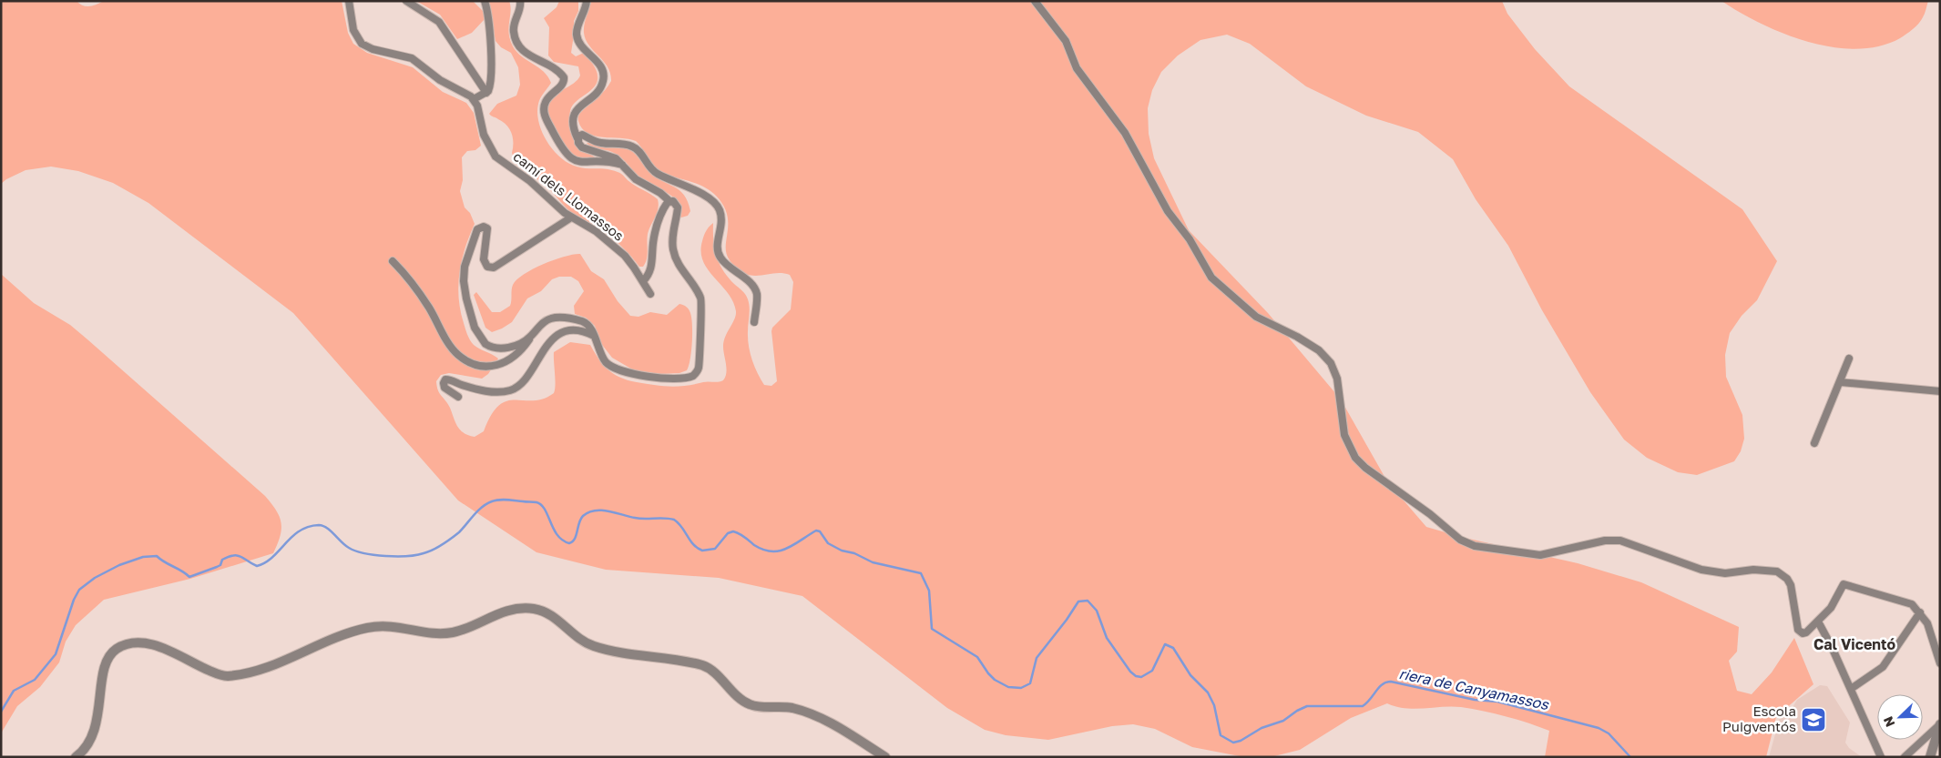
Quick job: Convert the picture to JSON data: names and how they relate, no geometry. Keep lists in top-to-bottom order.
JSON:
{
  "streets": {
    "street": ["camí dels Llomassos"]
  },
  "districts": ["Cal Vicentó"],
  "water": ["riera de Canyamassos"],
  "places": {
    "school or university": ["Escola Puigventós"]
  },
  "north": "bottom left"
}
